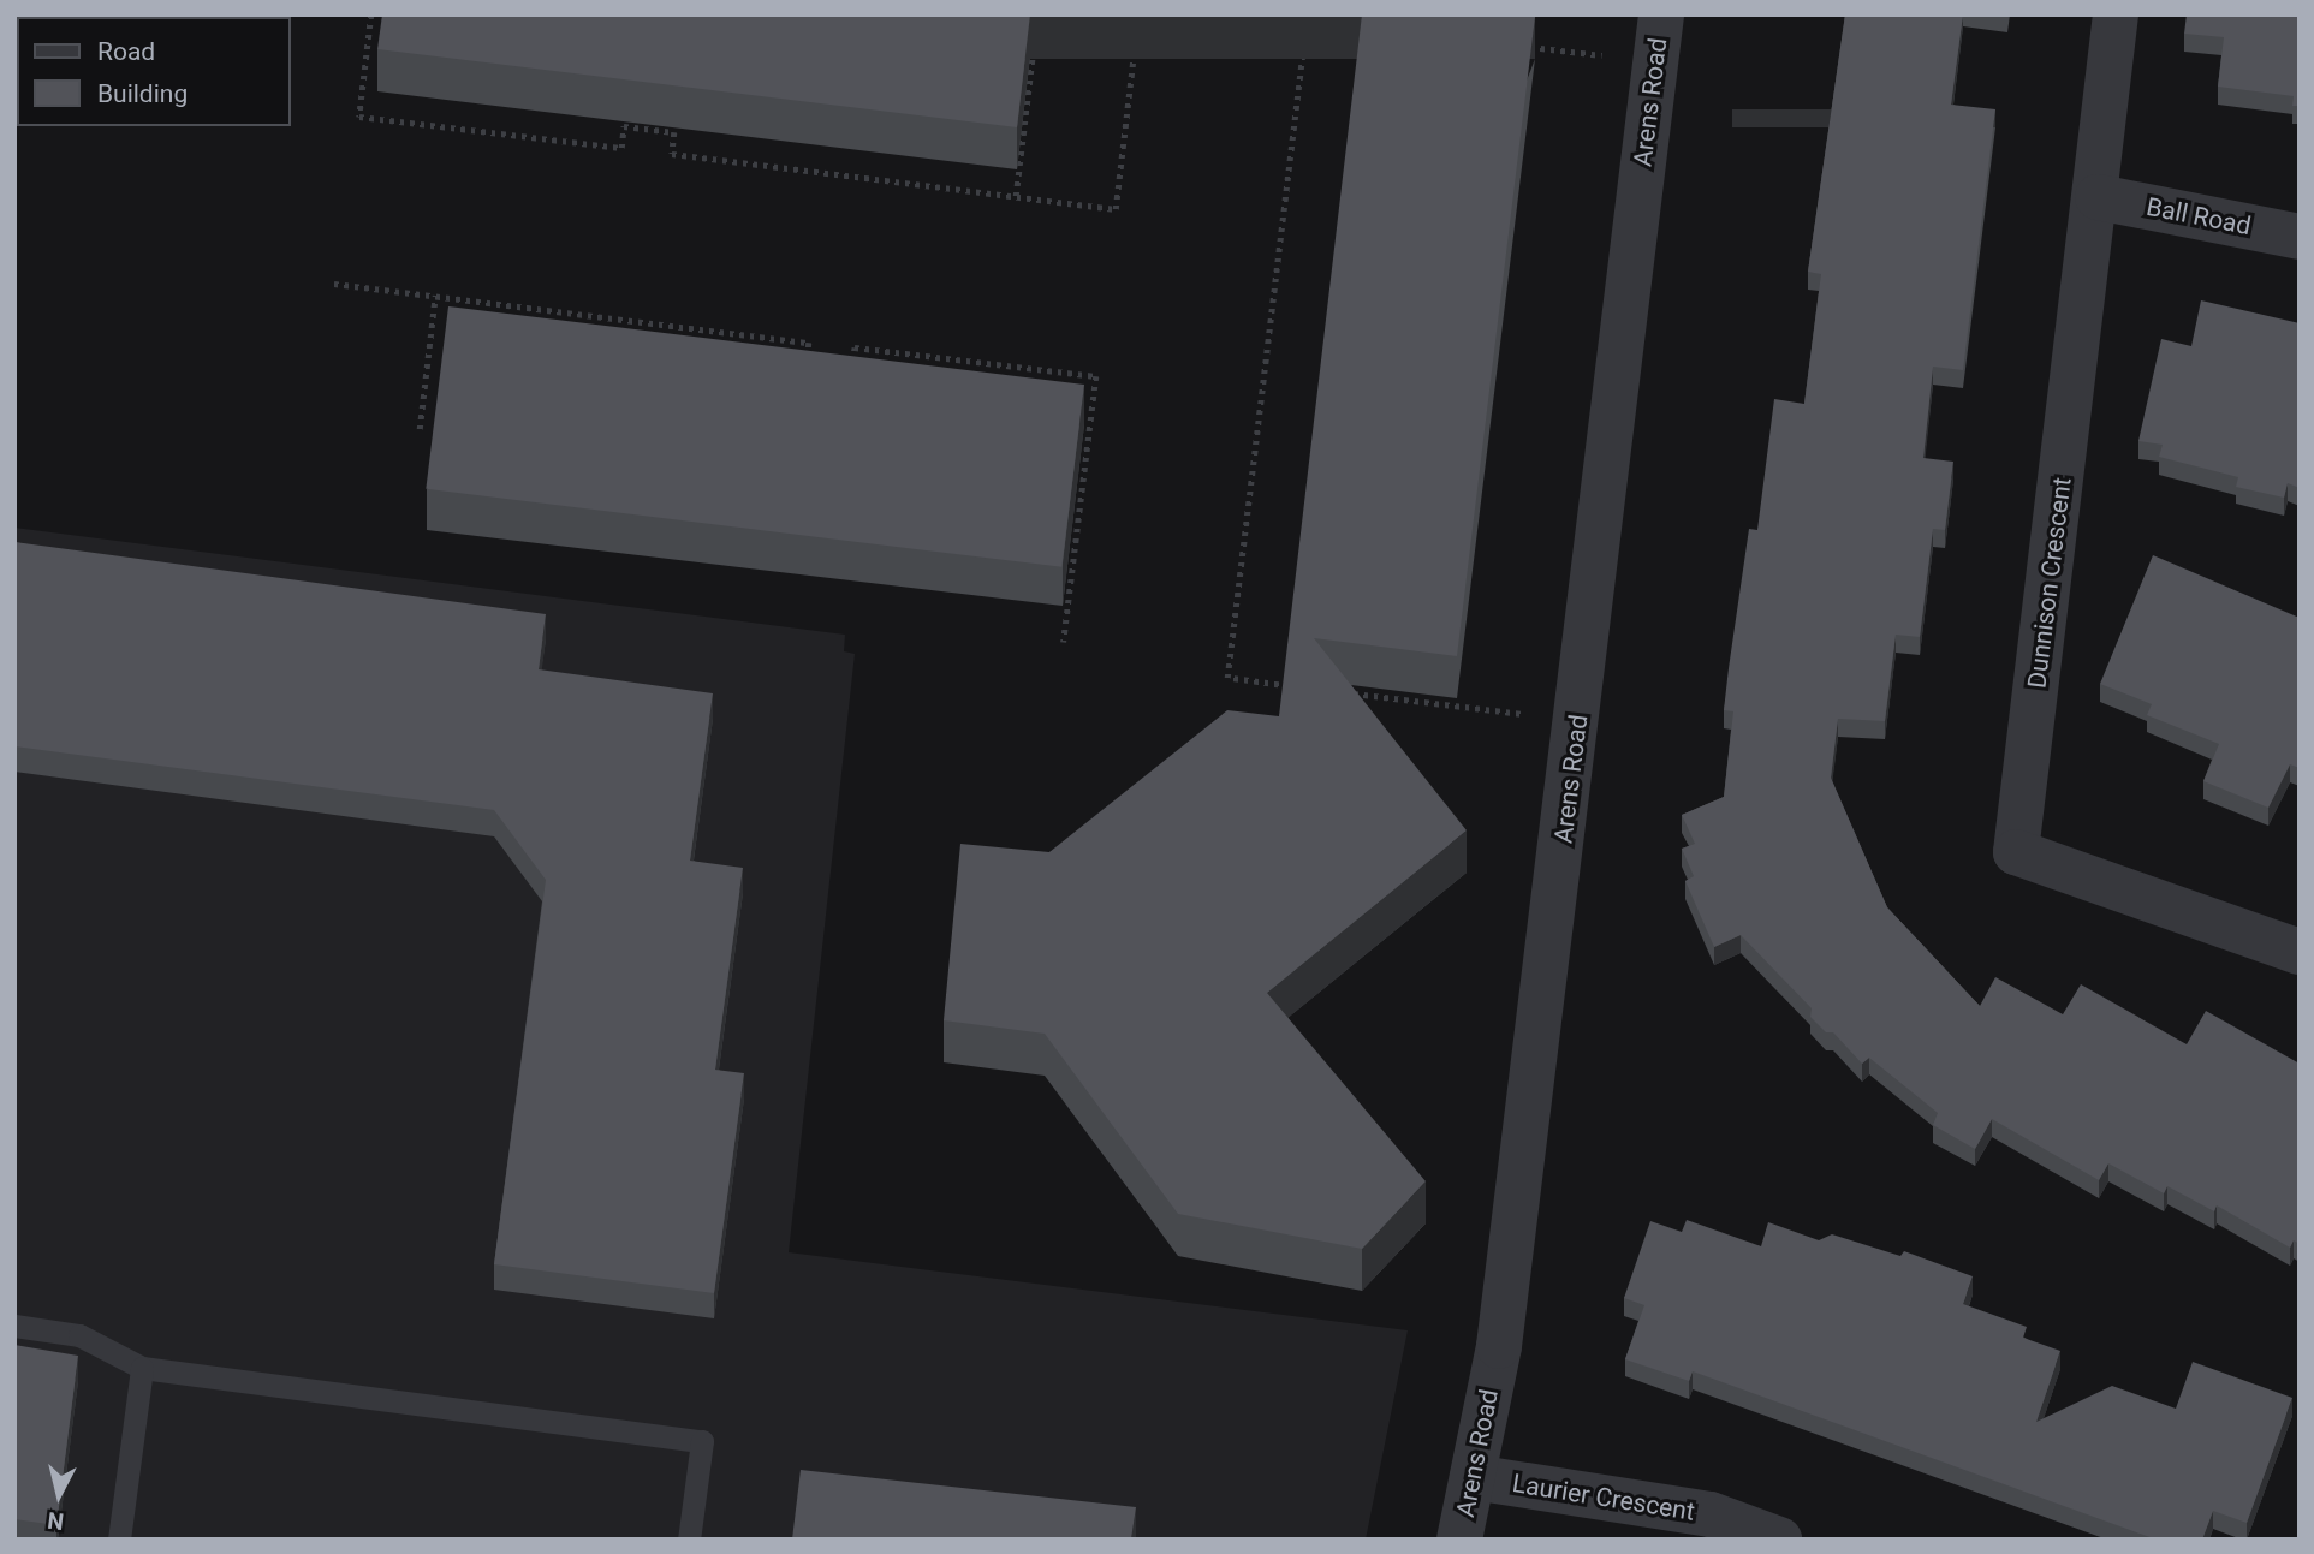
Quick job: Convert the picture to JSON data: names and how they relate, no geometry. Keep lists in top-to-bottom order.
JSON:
{
  "streets": {
    "street": [
      "Arens Road",
      "Ball Road",
      "Dunnison Crescent",
      "Laurier Crescent"
    ]
  },
  "crossings": [
    ["Arens Road", "Laurier Crescent"],
    ["Ball Road", "Dunnison Crescent"]
  ],
  "legend": ["Road", "Building"],
  "north": "bottom"
}
